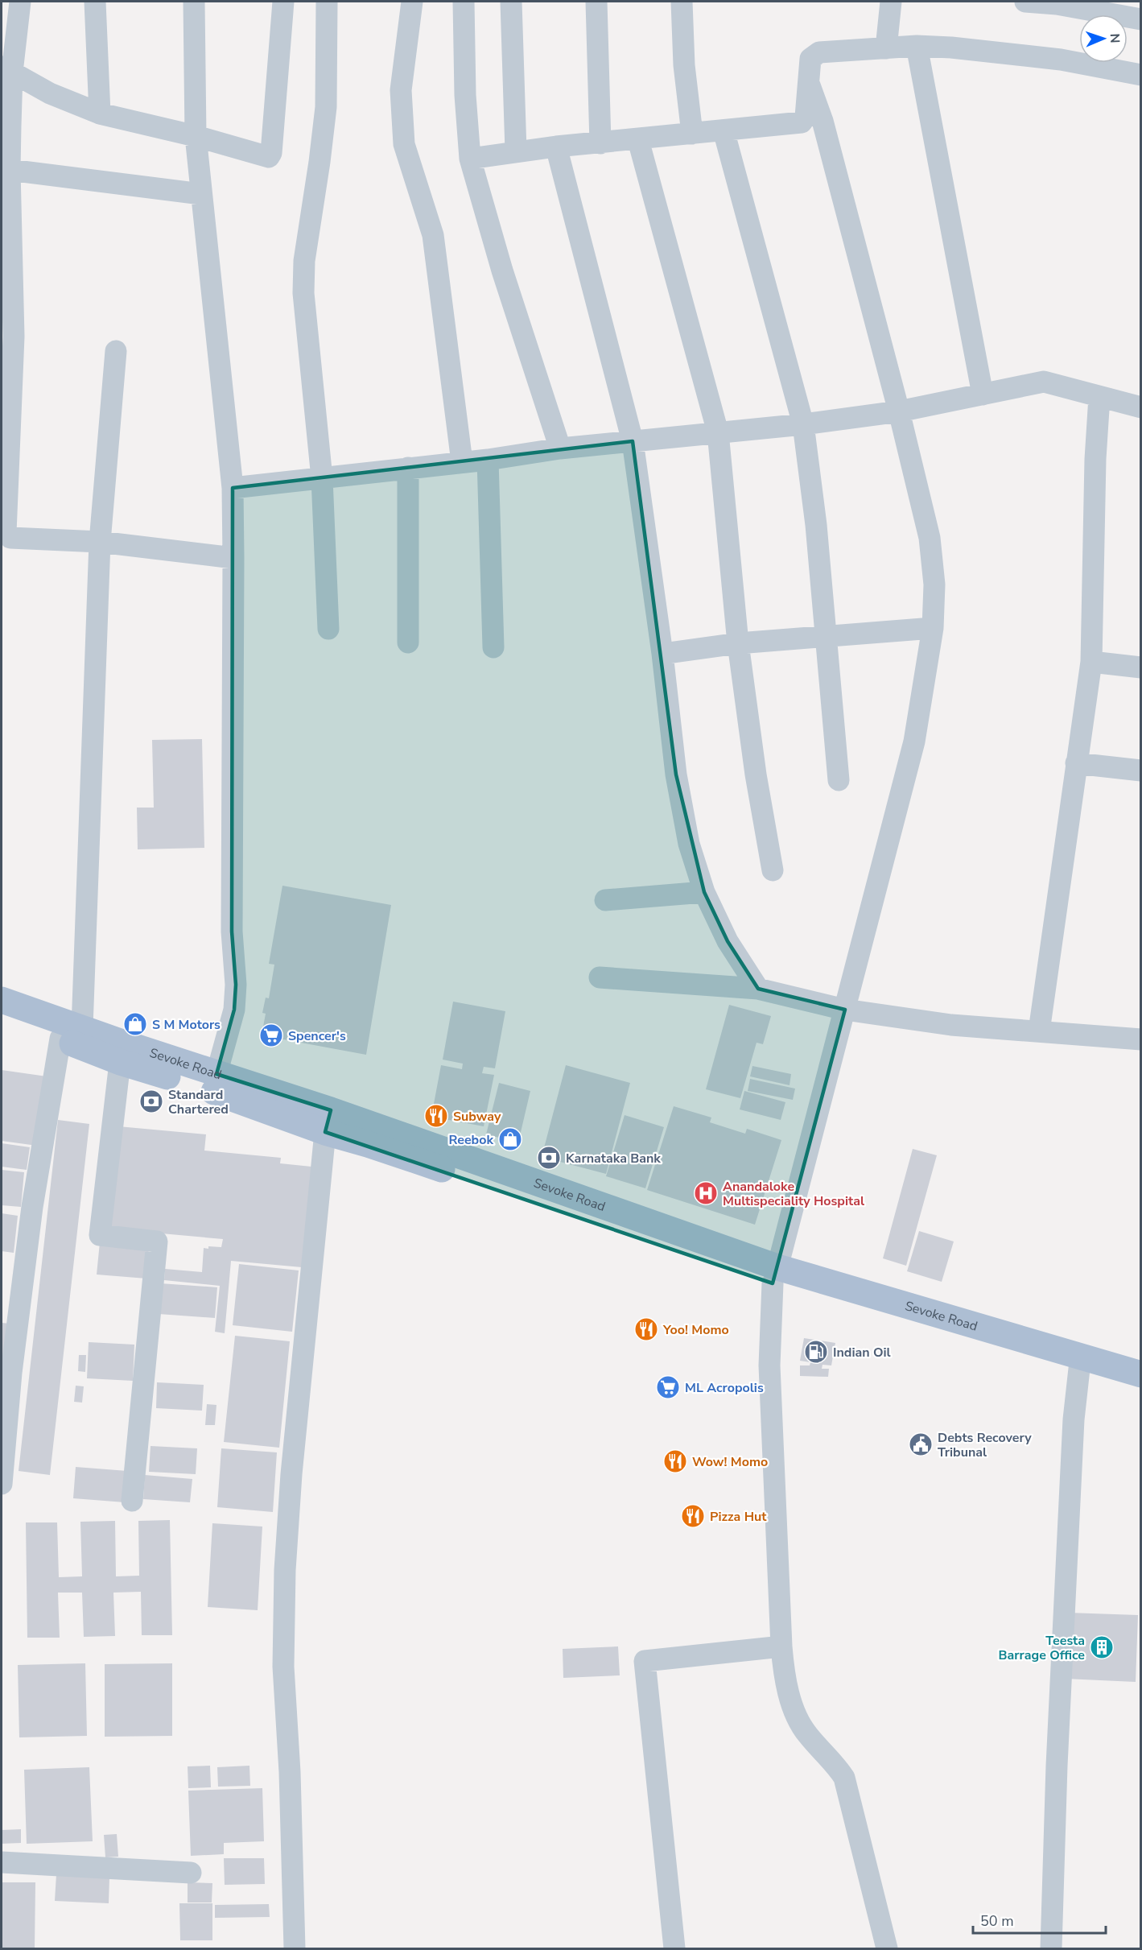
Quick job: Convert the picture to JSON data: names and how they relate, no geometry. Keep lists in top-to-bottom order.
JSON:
{
  "streets": {
    "main road": ["Sevoke Road"]
  },
  "places": {
    "shop": ["S M Motors", "Reebok"],
    "supermarket": ["Spencer's", "ML Acropolis"],
    "bank": ["Standard Chartered", "Karnataka Bank"],
    "restaurant": [
      "Subway",
      "Yoo! Momo",
      "Wow! Momo",
      "Pizza Hut"
    ],
    "hospital": ["Anandaloke Multispeciality Hospital"],
    "fuel station": ["Indian Oil"],
    "public building": ["Debts Recovery Tribunal"],
    "building": ["Teesta Barrage Office"]
  },
  "scale_bar": "50 m",
  "north": "right"
}
